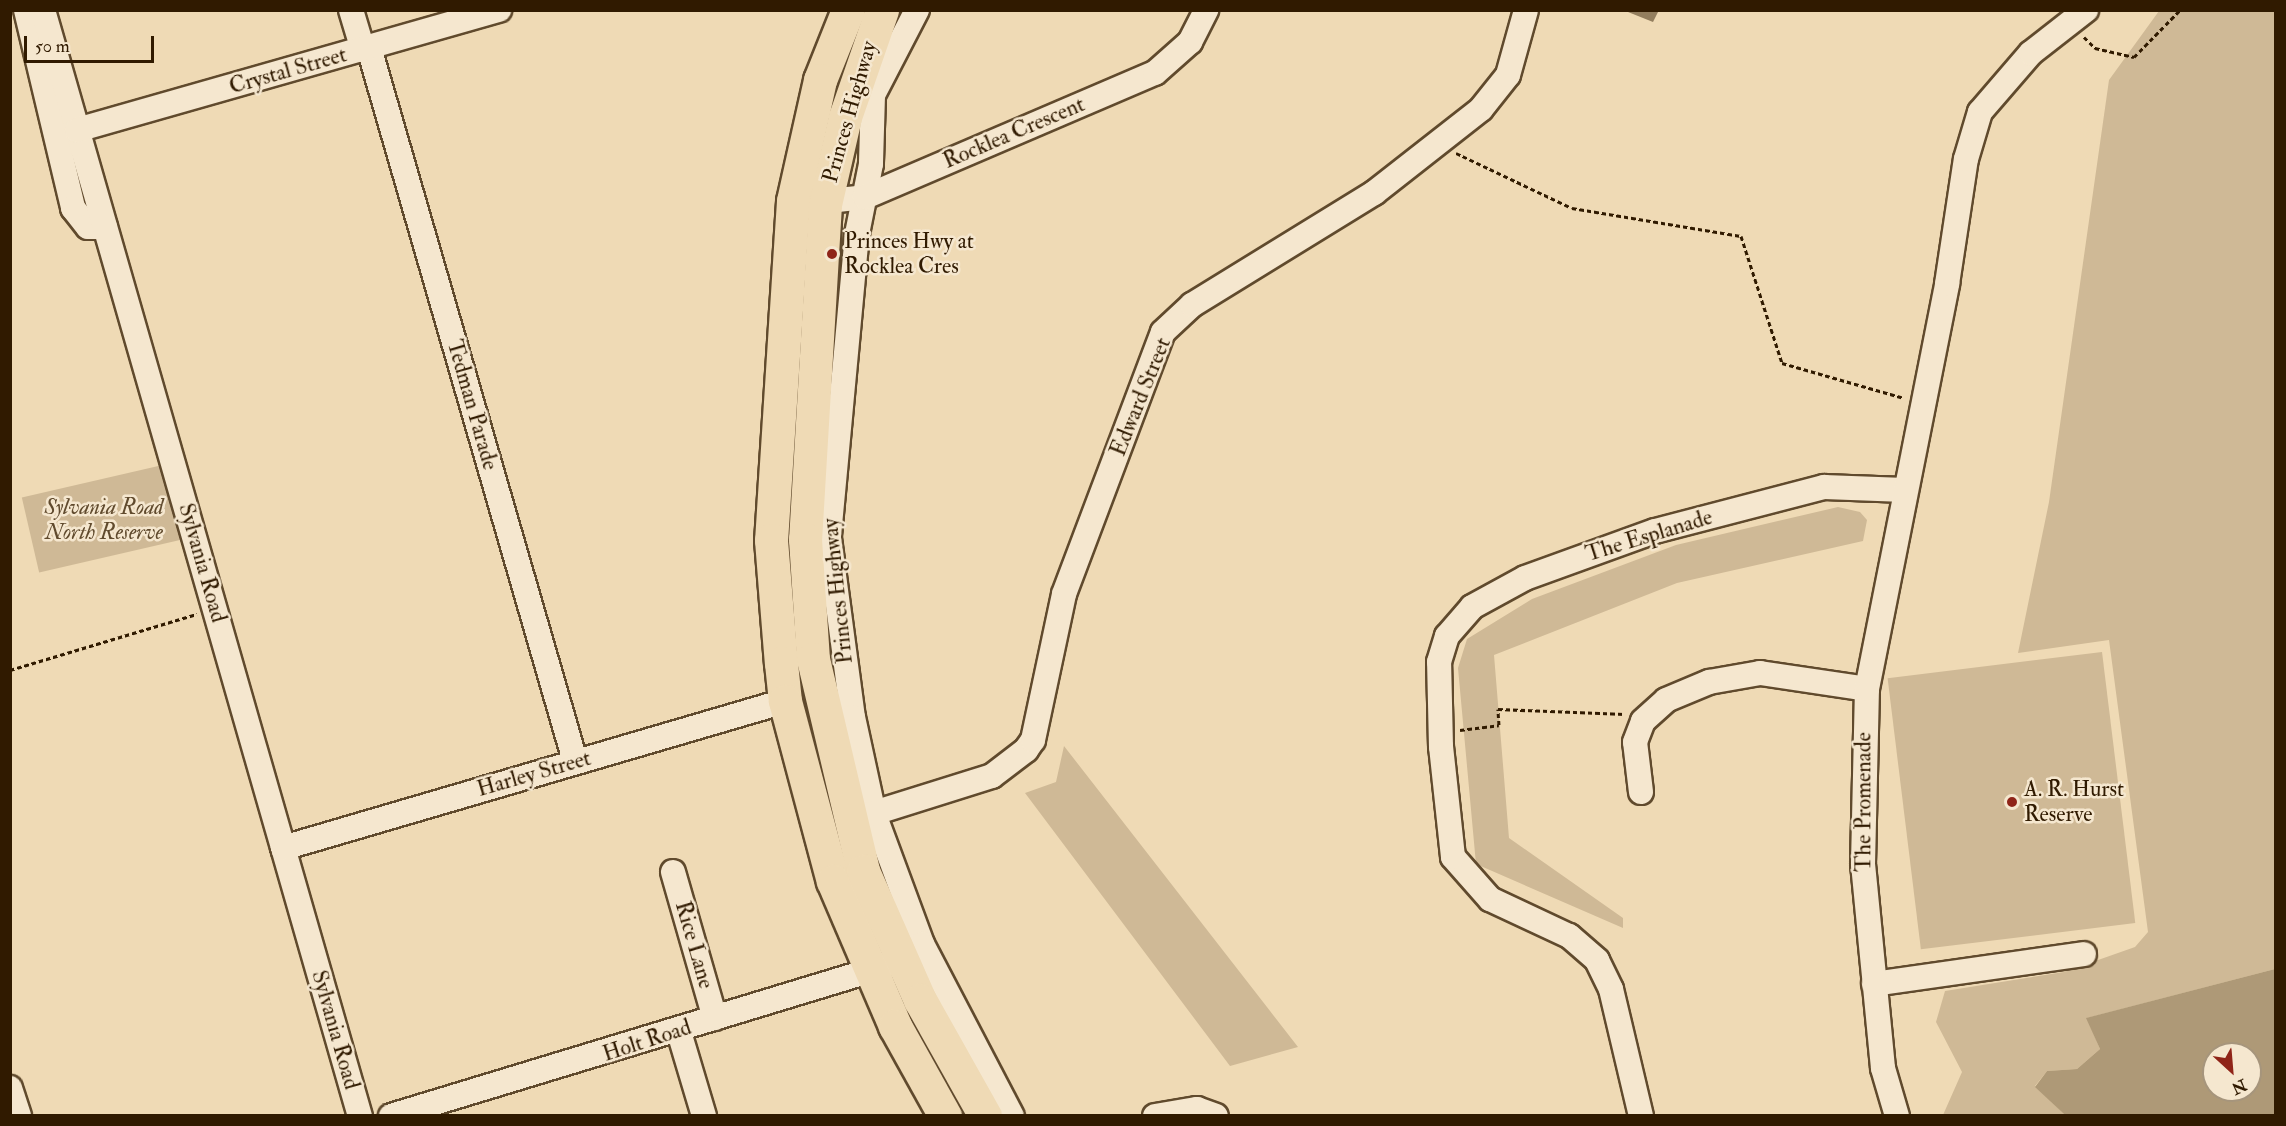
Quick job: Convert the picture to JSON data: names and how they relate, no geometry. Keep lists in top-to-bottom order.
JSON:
{
  "streets": {
    "highway": ["Princes Highway"],
    "street": [
      "Crystal Street",
      "Rocklea Crescent",
      "Edward Street",
      "Tedman Parade",
      "The Esplanade",
      "Sylvania Road",
      "Harley Street",
      "The Promenade",
      "Rice Lane",
      "Holt Road"
    ]
  },
  "crossings": [
    ["Crystal Street", "Tedman Parade"],
    ["Crystal Street", "Sylvania Road"],
    ["Princes Highway", "Rocklea Crescent"],
    ["Princes Highway", "Edward Street"],
    ["Princes Highway", "Harley Street"],
    ["Princes Highway", "Holt Road"],
    ["Tedman Parade", "Harley Street"],
    ["The Esplanade", "The Promenade"],
    ["Sylvania Road", "Harley Street"],
    ["Rice Lane", "Holt Road"]
  ],
  "parks": ["Sylvania Road North Reserve"],
  "places": ["Princes Hwy at Rocklea Cres", "A. R. Hurst Reserve"],
  "scale_bar": "50 m",
  "north": "bottom right"
}
